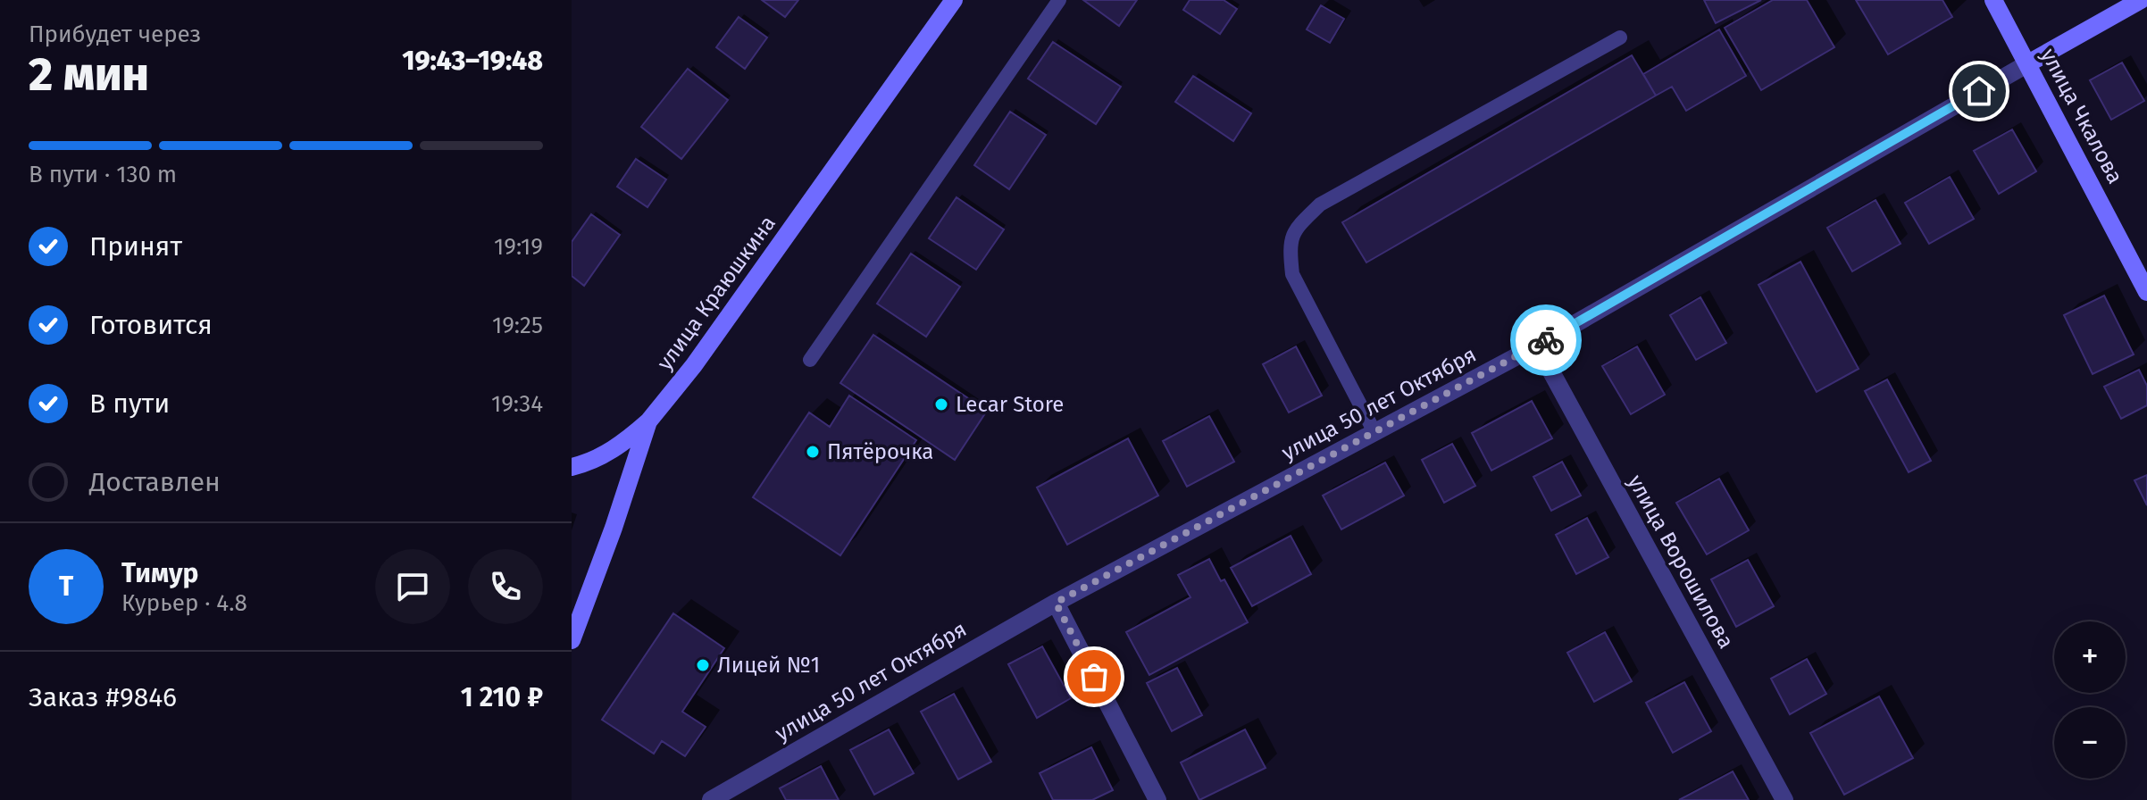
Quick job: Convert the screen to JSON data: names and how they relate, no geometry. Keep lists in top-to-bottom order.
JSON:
{
  "streets": {
    "street": [
      "улица Чкалова",
      "улица Краюшкина",
      "улица 50 лет Октября",
      "улица Ворошилова"
    ]
  },
  "crossings": [
    ["улица Чкалова", "улица 50 лет Октября"],
    ["улица 50 лет Октября", "улица Ворошилова"]
  ],
  "places": ["Lecar Store", "Пятёрочка", "Лицей №1"],
  "page": {
    "heading": ["2 мин", "Прибудет через", "19:43–19:48"],
    "panel": [
      "Тимур",
      "Курьер · 4.8",
      "Заказ #9846",
      "1 210 ₽"
    ],
    "bar": "В пути · 130 m",
    "list": [
      ["Принят", "19:19"],
      ["Готовится", "19:25"],
      ["В пути", "19:34"],
      "Доставлен"
    ],
    "round": "Т",
    "map_buttons": ["+", "−"]
  }
}
